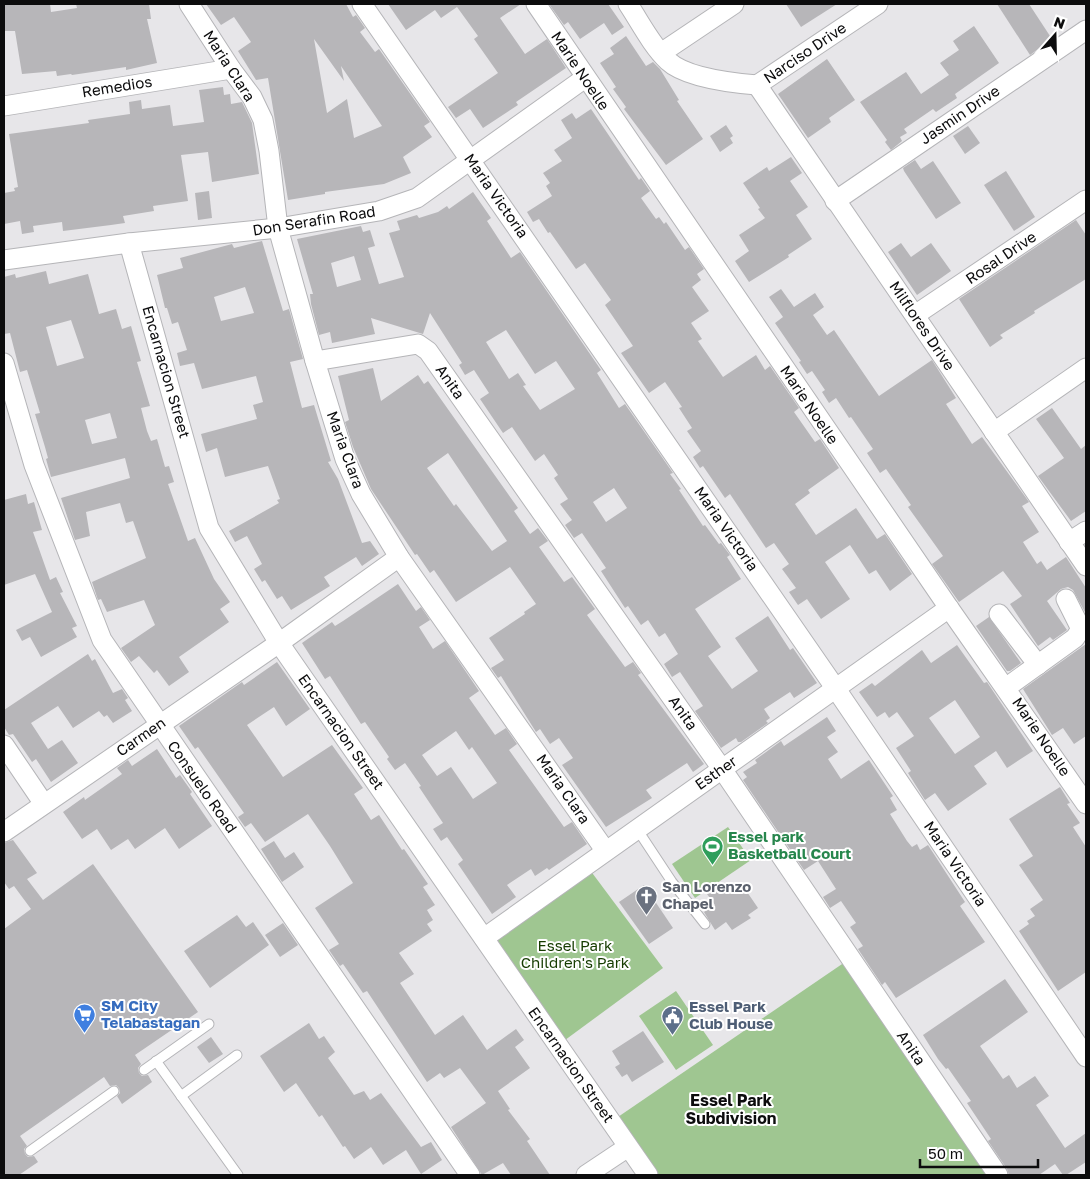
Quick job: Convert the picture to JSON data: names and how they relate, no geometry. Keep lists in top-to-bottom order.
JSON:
{
  "streets": {
    "street": [
      "Narciso Drive",
      "Maria Clara",
      "Marie Noelle",
      "Remedios",
      "Jasmin Drive",
      "Maria Victoria",
      "Don Serafin Road",
      "Rosal Drive",
      "Milflores Drive",
      "Encarnacion Street",
      "Anita",
      "Carmen",
      "Esther",
      "Consuelo Road"
    ]
  },
  "crossings": [
    ["Narciso Drive", "Milflores Drive"],
    ["Maria Clara", "Remedios"],
    ["Maria Clara", "Don Serafin Road"],
    ["Maria Clara", "Anita"],
    ["Maria Clara", "Carmen"],
    ["Maria Clara", "Esther"],
    ["Marie Noelle", "Don Serafin Road"],
    ["Marie Noelle", "Esther"],
    ["Jasmin Drive", "Milflores Drive"],
    ["Maria Victoria", "Don Serafin Road"],
    ["Maria Victoria", "Esther"],
    ["Don Serafin Road", "Encarnacion Street"],
    ["Rosal Drive", "Milflores Drive"],
    ["Encarnacion Street", "Carmen"],
    ["Encarnacion Street", "Esther"],
    ["Anita", "Esther"],
    ["Carmen", "Consuelo Road"]
  ],
  "districts": ["Essel Park Subdivision"],
  "parks": ["Essel Park Children's Park"],
  "places": {
    "sports": ["Essel park Basketball Court"],
    "church": ["San Lorenzo Chapel"],
    "supermarket": ["SM City Telabastagan"],
    "public building": ["Essel Park Club House"]
  },
  "scale_bar": "50 m",
  "north": "top"
}
